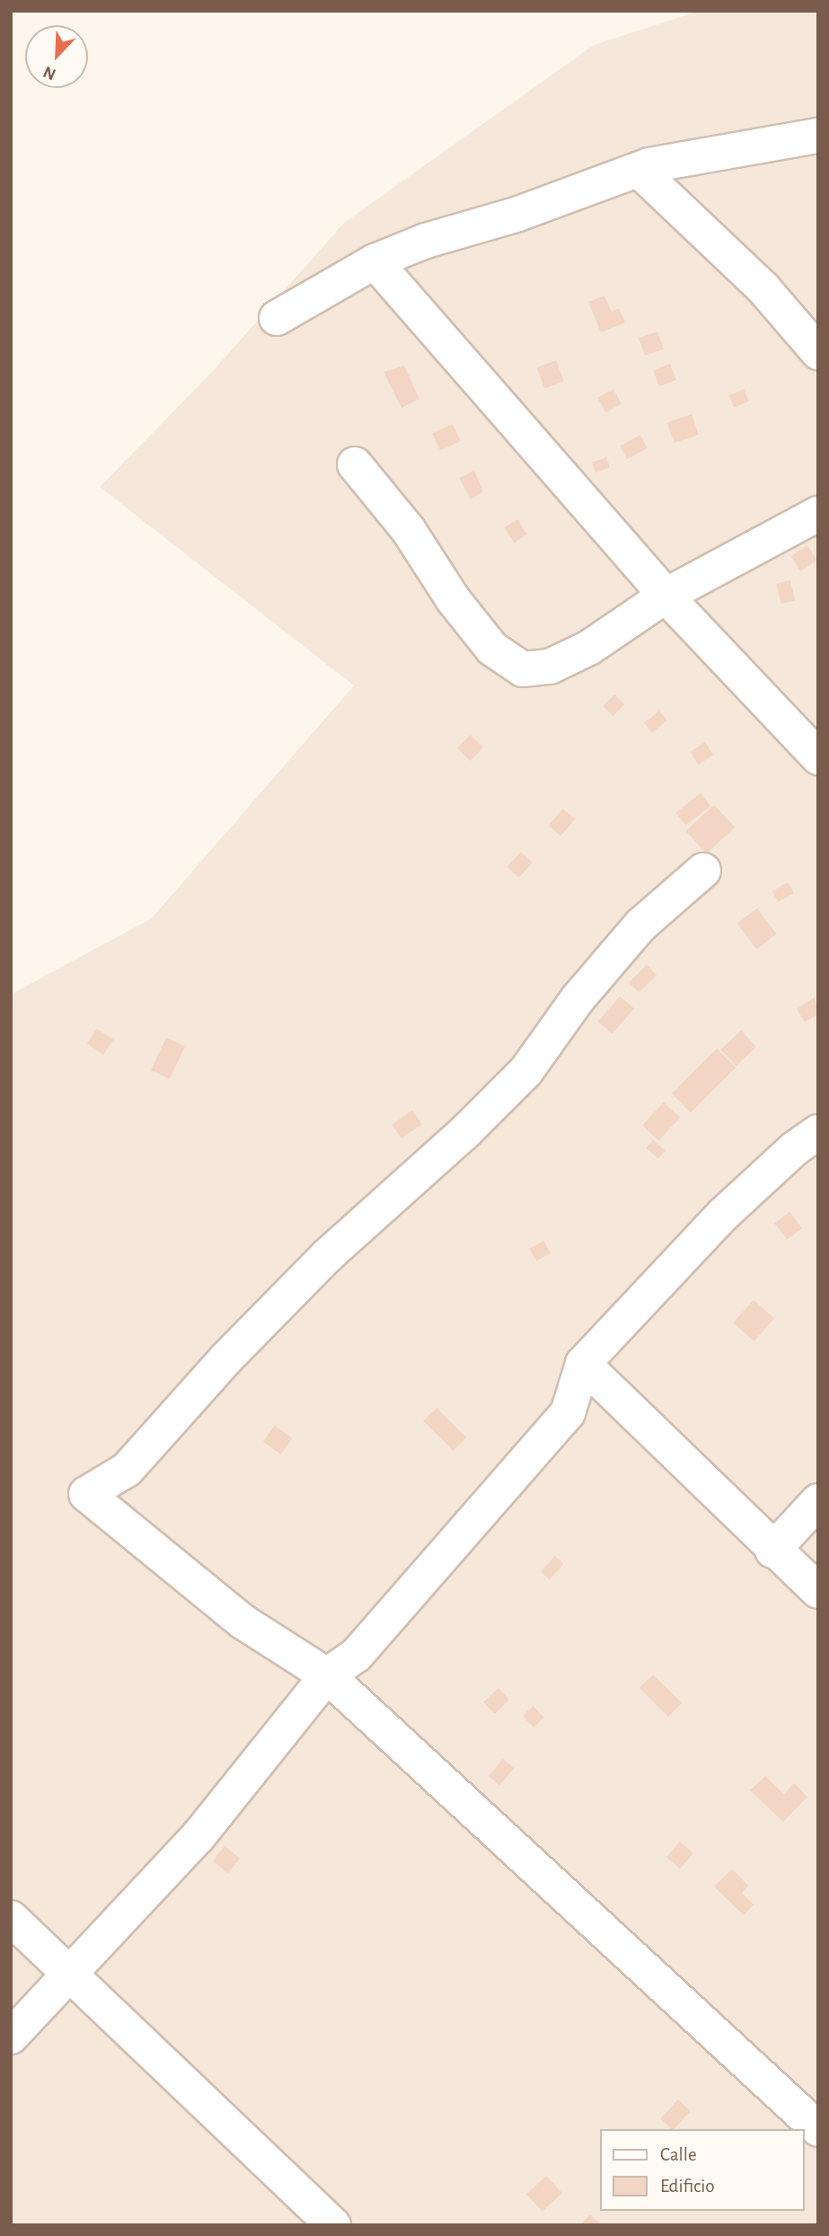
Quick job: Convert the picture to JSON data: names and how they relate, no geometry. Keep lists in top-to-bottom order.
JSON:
{
  "legend": ["Calle", "Edificio"],
  "north": "bottom left"
}
